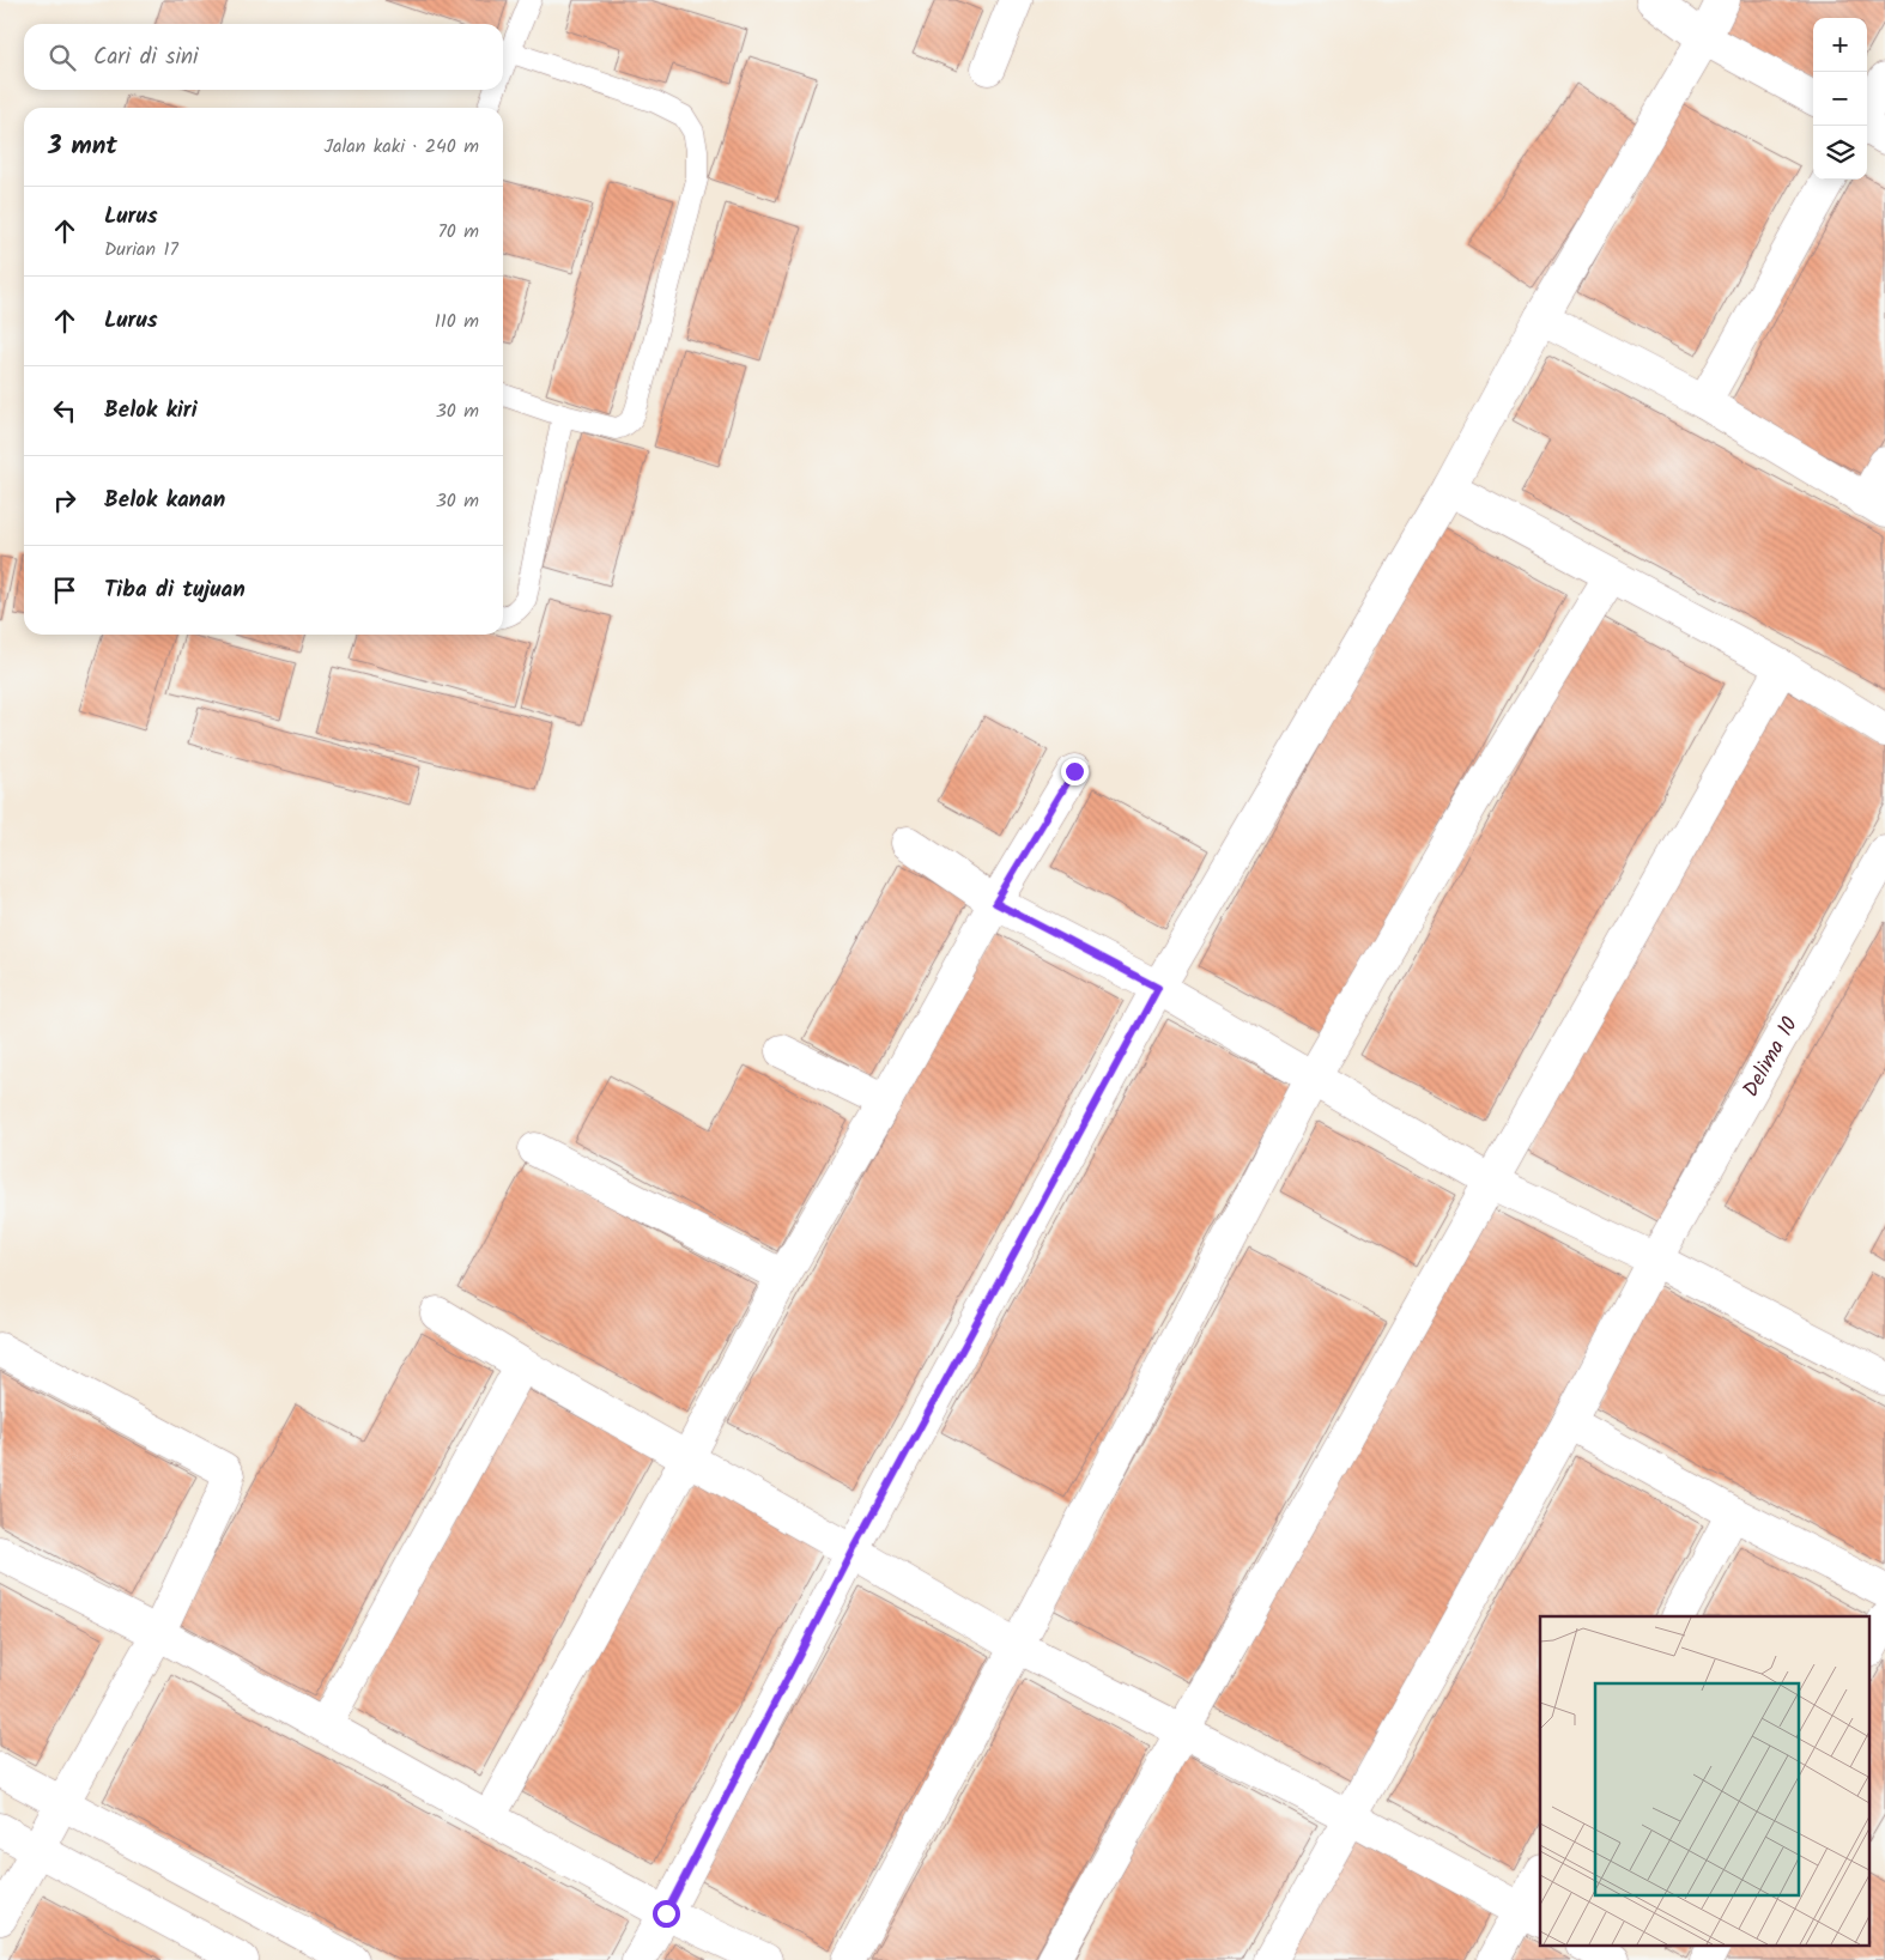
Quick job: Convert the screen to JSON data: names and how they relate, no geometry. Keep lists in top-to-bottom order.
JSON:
{
  "streets": {
    "street": ["Delima 10"]
  },
  "page": {
    "map_buttons": ["+", "−"],
    "search": "Cari di sini",
    "heading": ["3 mnt", "Jalan kaki · 240 m"],
    "list": [
      ["Lurus", "Durian 17", "70 m"],
      ["Lurus", "110 m"],
      ["Belok kiri", "30 m"],
      ["Belok kanan", "30 m"],
      "Tiba di tujuan"
    ]
  }
}
